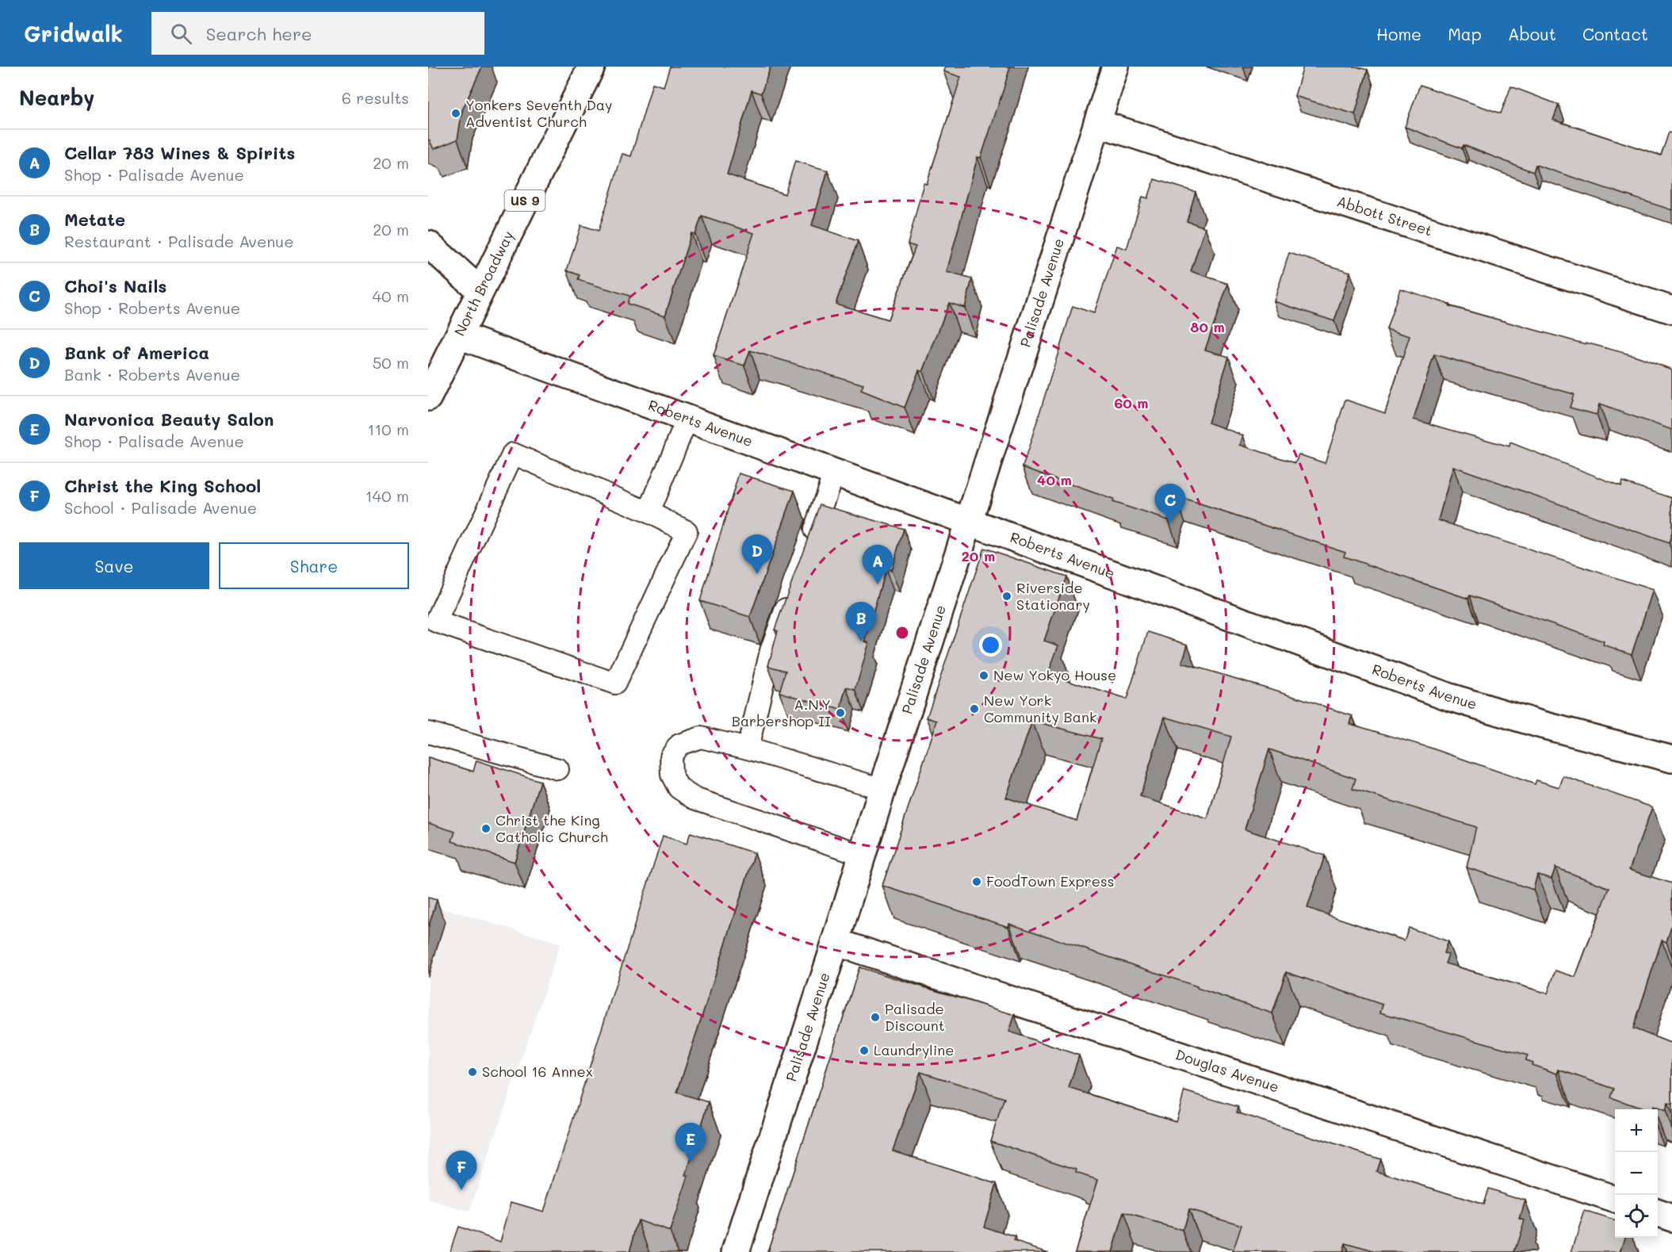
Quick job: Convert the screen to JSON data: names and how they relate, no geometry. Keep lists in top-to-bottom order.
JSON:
{
  "streets": {
    "street": [
      "US 9",
      "Abbott Street",
      "North Broadway",
      "Palisade Avenue",
      "Roberts Avenue",
      "Douglas Avenue"
    ]
  },
  "crossings": [
    ["Abbott Street", "Palisade Avenue"],
    ["North Broadway", "Roberts Avenue"],
    ["Palisade Avenue", "Roberts Avenue"],
    ["Palisade Avenue", "Douglas Avenue"]
  ],
  "places": [
    "Yonkers Seventh Day Adventist Church",
    "Riverside Stationary",
    "New Yokyo House",
    "New York Community Bank",
    "A.N.Y Barbershop II",
    "Christ the King Catholic Church",
    "FoodTown Express",
    "Palisade Discount",
    "Laundryline",
    "School 16 Annex"
  ],
  "page": {
    "header": "Gridwalk",
    "search": "Search here",
    "nav": [
      "Home",
      "Map",
      "About",
      "Contact"
    ],
    "heading": ["Nearby", "6 results"],
    "list": [
      {
        "mark": "A",
        "name": "Cellar 783 Wines & Spirits",
        "note": "Shop · Palisade Avenue",
        "value": "20 m"
      },
      {
        "mark": "B",
        "name": "Metate",
        "note": "Restaurant · Palisade Avenue",
        "value": "20 m"
      },
      {
        "mark": "C",
        "name": "Choi's Nails",
        "note": "Shop · Roberts Avenue",
        "value": "40 m"
      },
      {
        "mark": "D",
        "name": "Bank of America",
        "note": "Bank · Roberts Avenue",
        "value": "50 m"
      },
      {
        "mark": "E",
        "name": "Narvonica Beauty Salon",
        "note": "Shop · Palisade Avenue",
        "value": "110 m"
      },
      {
        "mark": "F",
        "name": "Christ the King School",
        "note": "School · Palisade Avenue",
        "value": "140 m"
      }
    ],
    "pins": [
      "C",
      "D",
      "A",
      "B",
      "E",
      "F"
    ],
    "buttons": ["Save", "Share"],
    "map_buttons": ["+", "−"]
  },
  "rings": [
    "80 m",
    "60 m",
    "40 m",
    "20 m"
  ]
}
